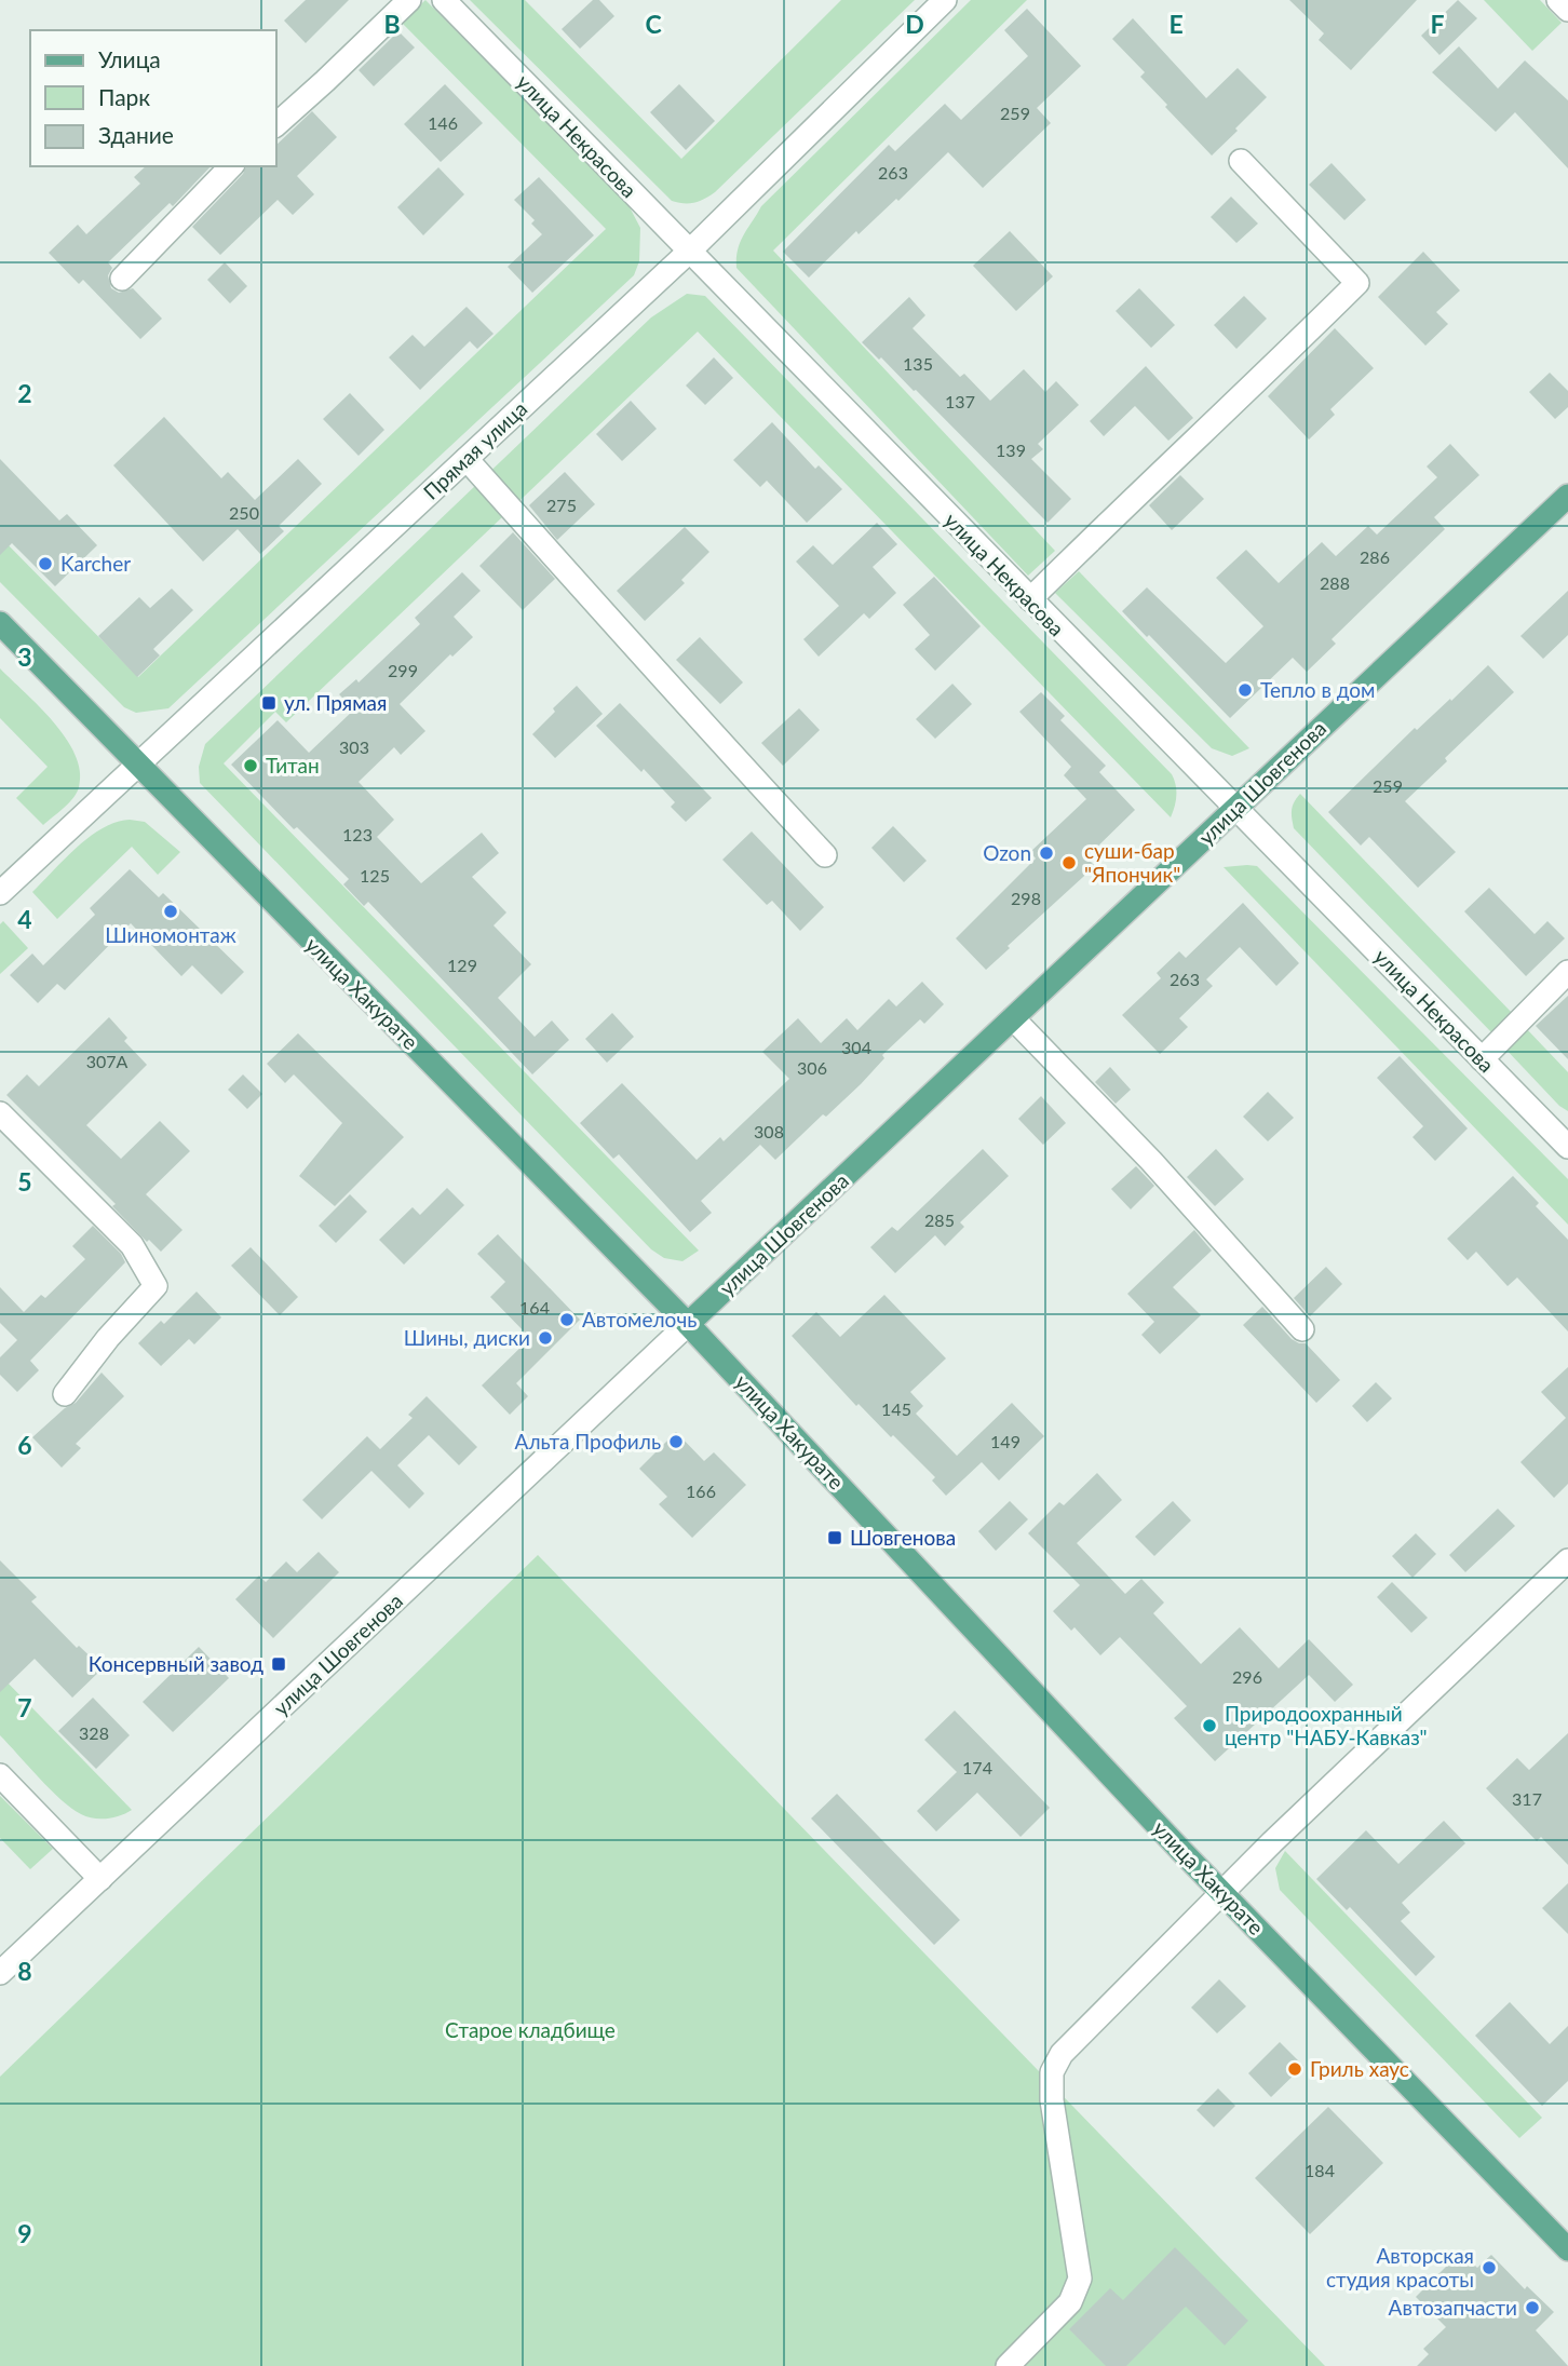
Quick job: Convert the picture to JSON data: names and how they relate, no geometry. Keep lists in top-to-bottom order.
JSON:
{
  "streets": {
    "main road": ["улица Шовгенова", "улица Хакурате"],
    "street": ["улица Некрасова", "Прямая улица"]
  },
  "crossings": [
    ["улица Некрасова", "Прямая улица"],
    ["улица Некрасова", "улица Шовгенова"],
    ["Прямая улица", "улица Хакурате"],
    ["улица Шовгенова", "улица Хакурате"]
  ],
  "parks": ["Старое кладбище"],
  "places": {
    "other": [
      "Karcher",
      "Тепло в дом",
      "Титан",
      "Ozon",
      "суши-бар \"Япончик\"",
      "Шиномонтаж",
      "Автомелочь",
      "Шины, диски",
      "Альта Профиль",
      "Природоохранный центр \"НАБУ-Кавказ\"",
      "Гриль хаус",
      "Авторская студия красоты",
      "Автозапчасти"
    ],
    "transit": ["ул. Прямая", "Шовгенова", "Консервный завод"]
  },
  "house_numbers": [
    "259",
    "146",
    "263",
    "135",
    "137",
    "139",
    "275",
    "250",
    "286",
    "288",
    "299",
    "303",
    "259",
    "123",
    "125",
    "298",
    "129",
    "263",
    "304",
    "307А",
    "306",
    "308",
    "285",
    "164",
    "145",
    "149",
    "166",
    "296",
    "328",
    "174",
    "317",
    "184"
  ],
  "legend": ["Улица", "Парк", "Здание"],
  "grid": {
    "columns": [
      "B",
      "C",
      "D",
      "E",
      "F"
    ],
    "rows": [
      "2",
      "3",
      "4",
      "5",
      "6",
      "7",
      "8",
      "9"
    ]
  }
}
